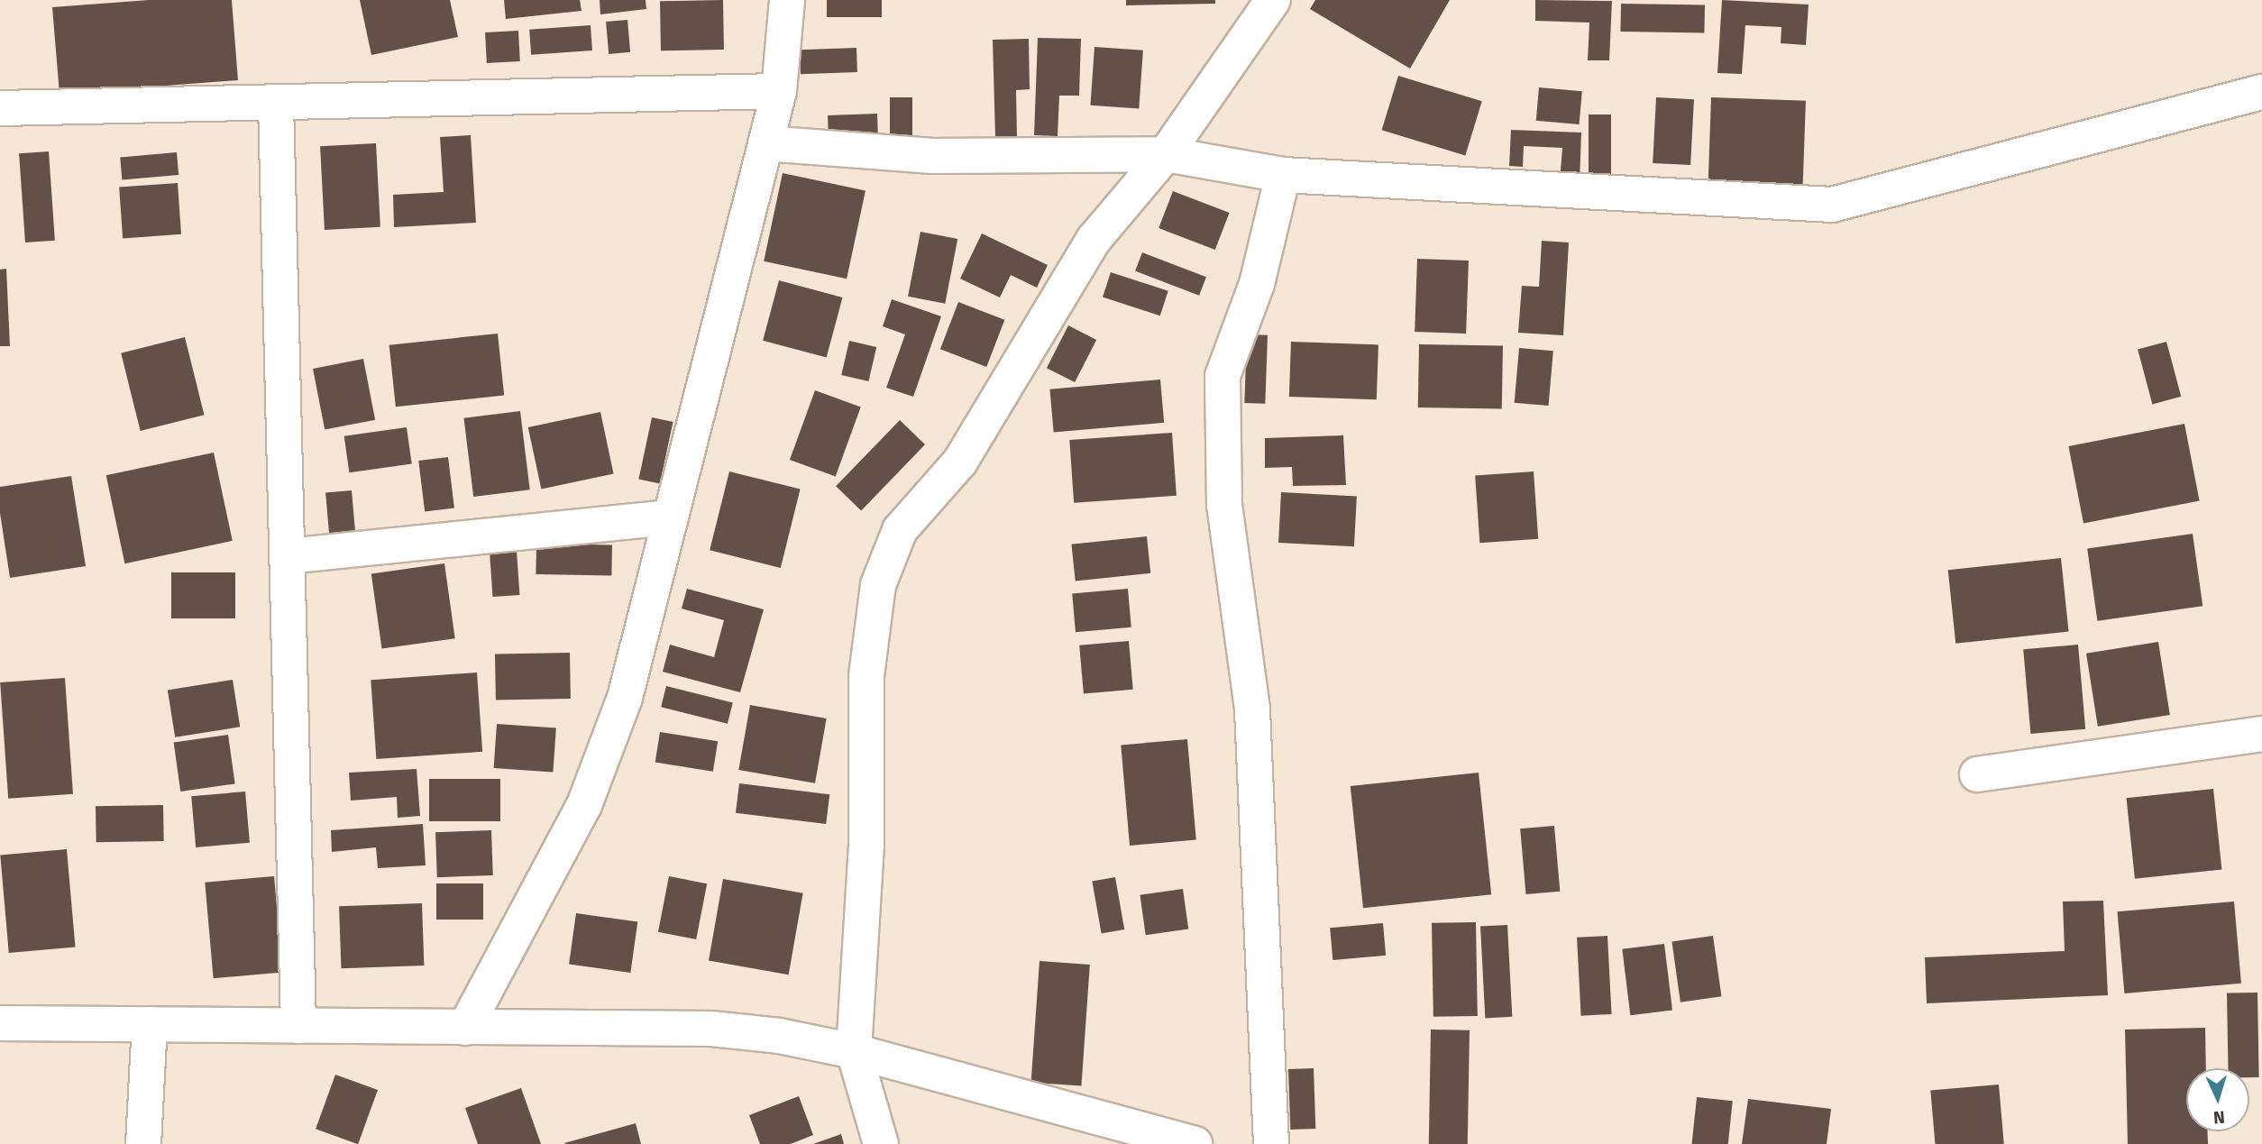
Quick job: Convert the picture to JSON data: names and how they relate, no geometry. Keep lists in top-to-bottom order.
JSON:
{
  "north": "bottom"
}
